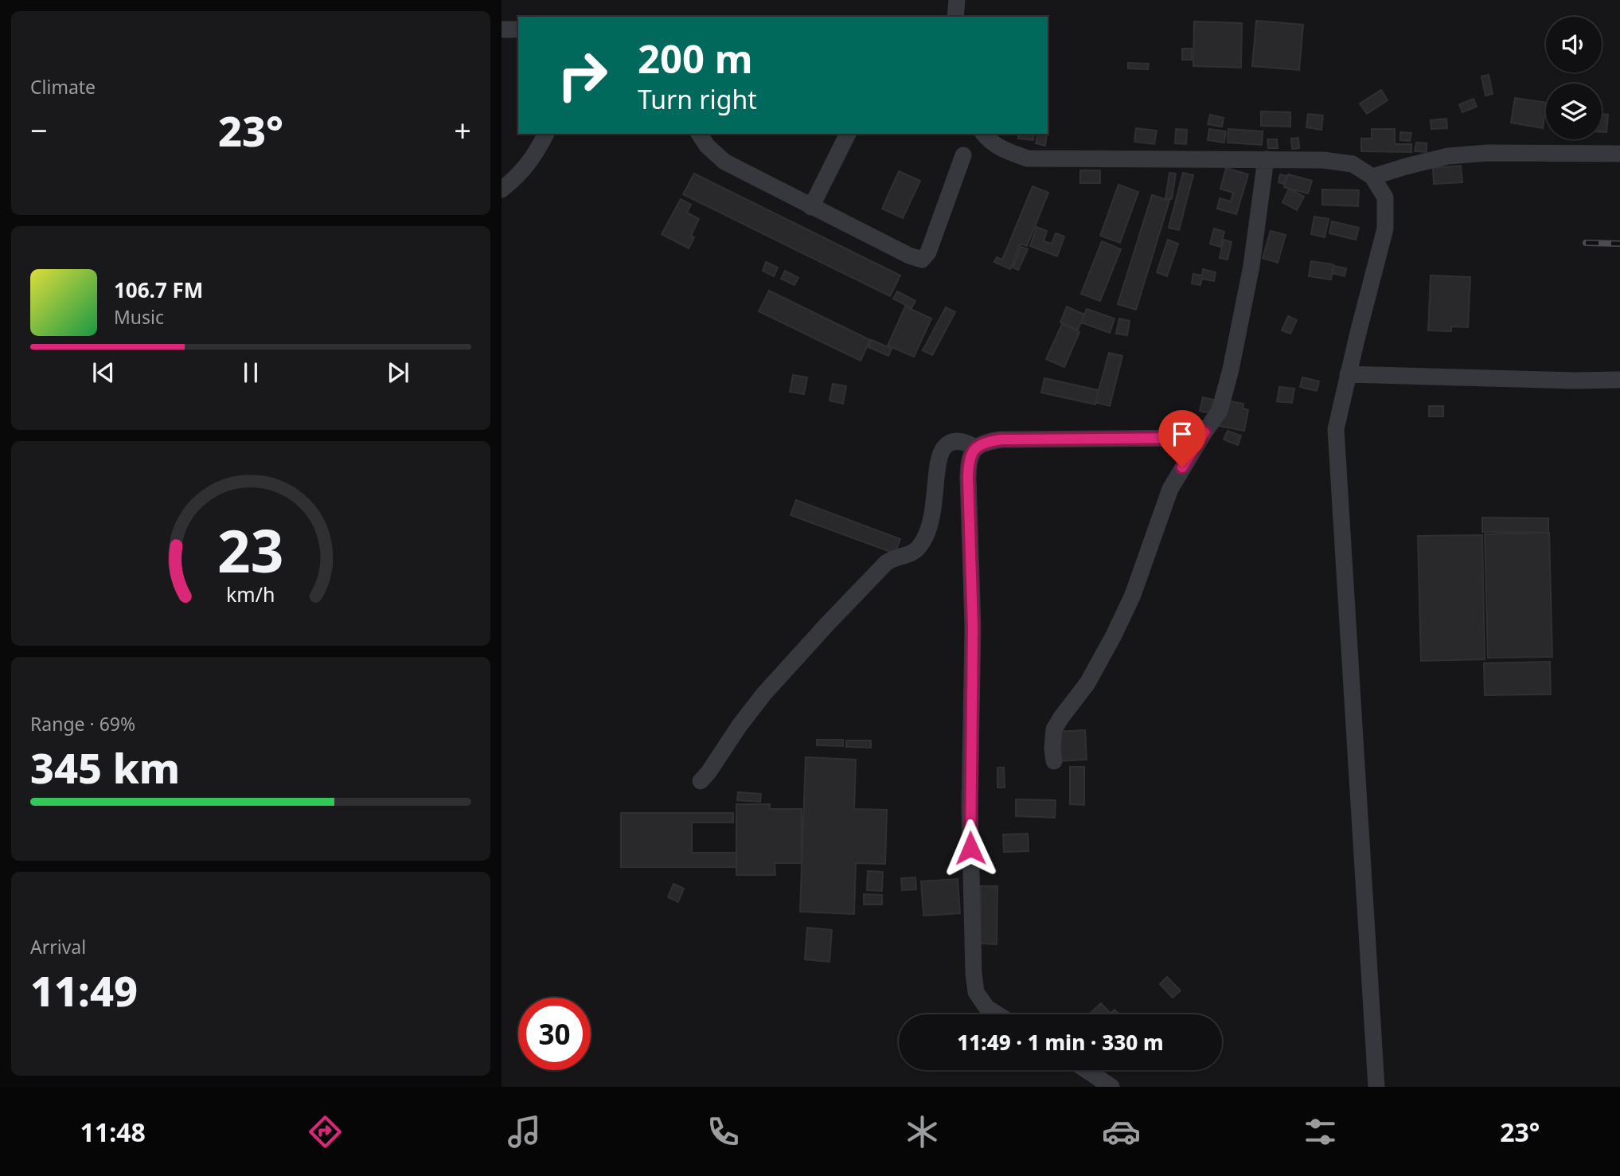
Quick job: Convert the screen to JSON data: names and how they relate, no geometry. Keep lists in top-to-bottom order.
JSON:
{
  "page": {
    "tile": [
      "Climate",
      ["Range · 69%", "345 km"],
      ["Arrival", "11:49"]
    ],
    "turn": ["200 m", "Turn right"],
    "heat": ["−", "23°", "+"],
    "song": ["106.7 FM", "Music"],
    "limit": "30",
    "trip": "11:49 · 1 min · 330 m",
    "tabs": ["11:48", "23°"],
    "gauge": ["23", "km/h"]
  }
}
